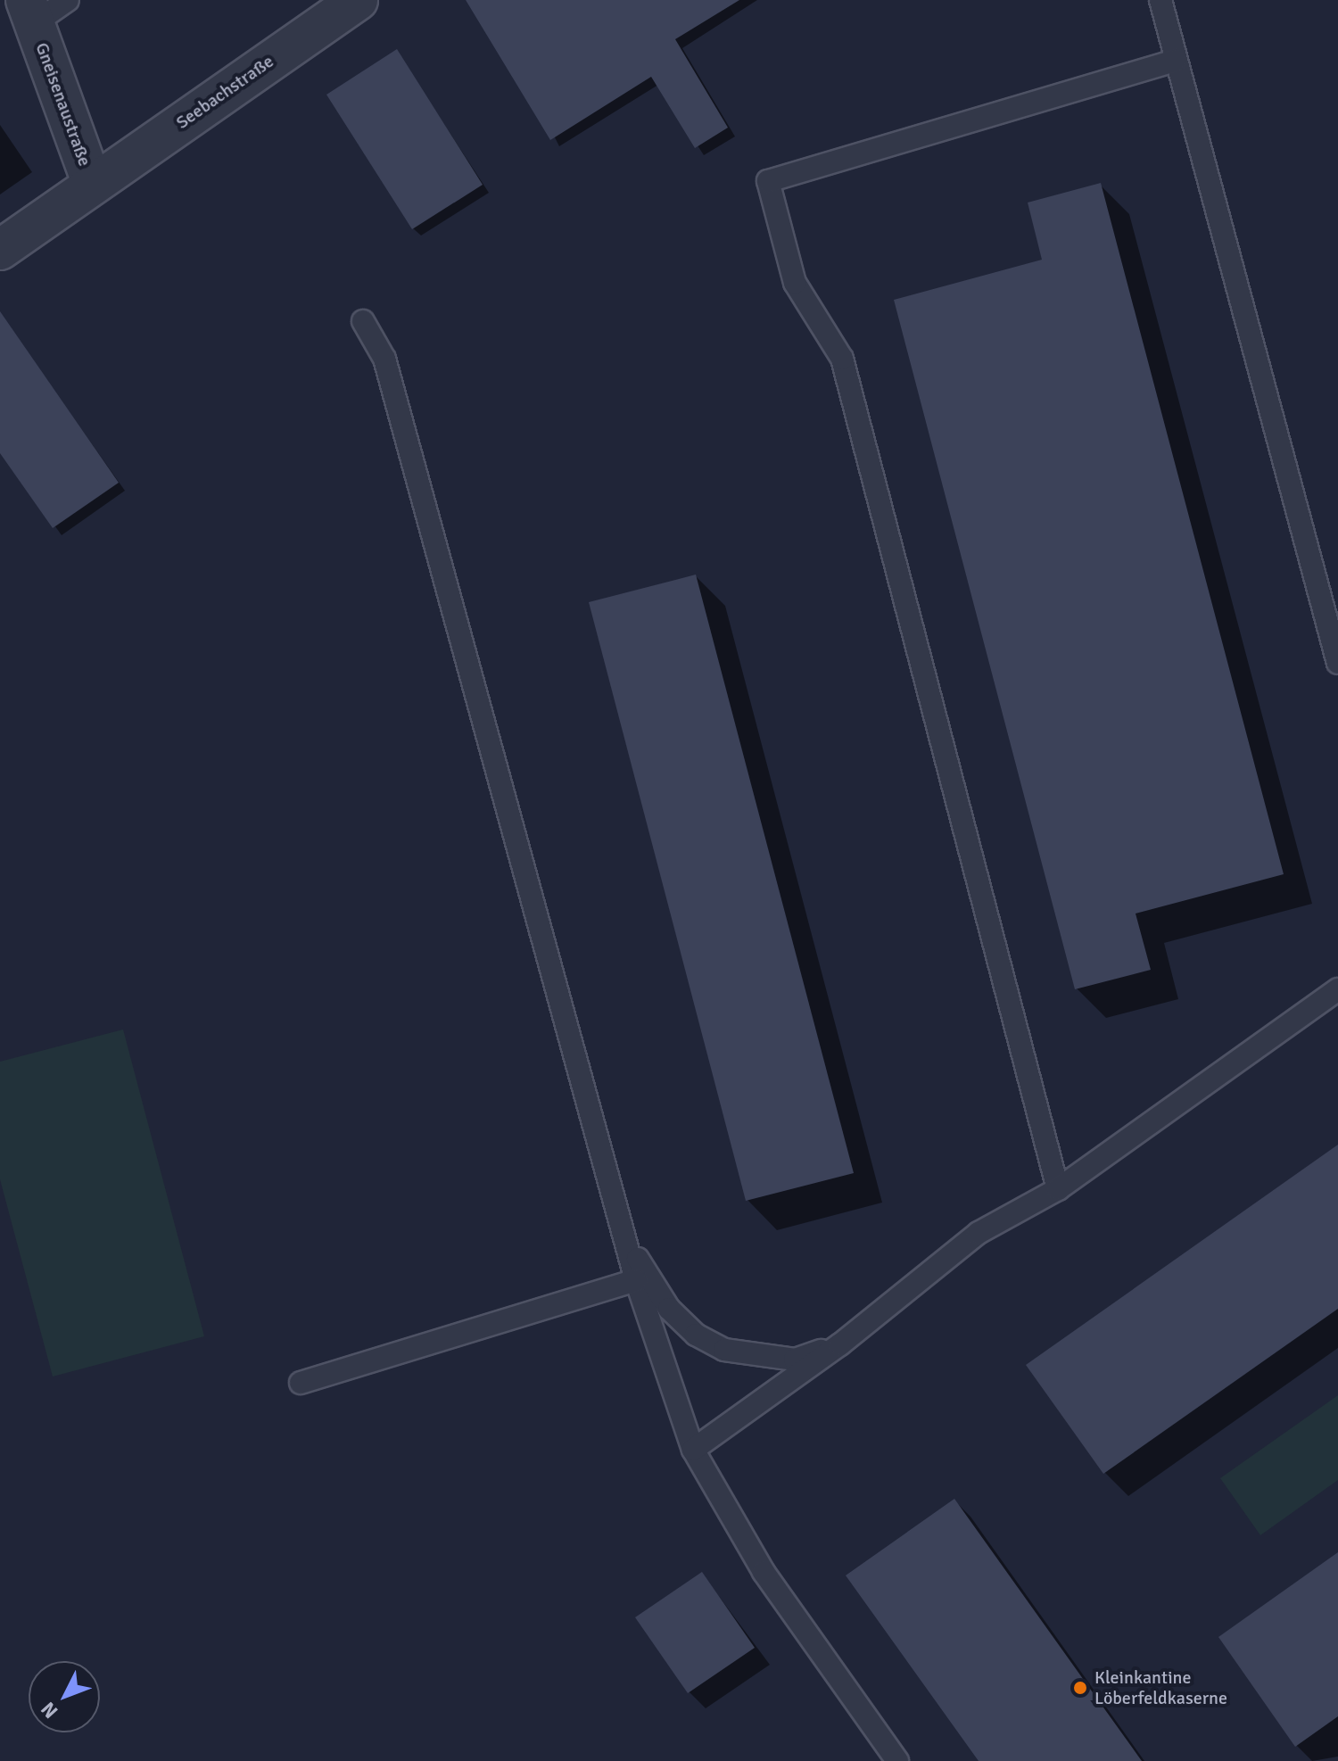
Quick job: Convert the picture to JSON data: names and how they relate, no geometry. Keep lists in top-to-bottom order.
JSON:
{
  "streets": {
    "street": ["Seebachstraße", "Gneisenaustraße"]
  },
  "crossings": [
    ["Seebachstraße", "Gneisenaustraße"]
  ],
  "places": ["Kleinkantine Löberfeldkaserne"],
  "north": "bottom left"
}
